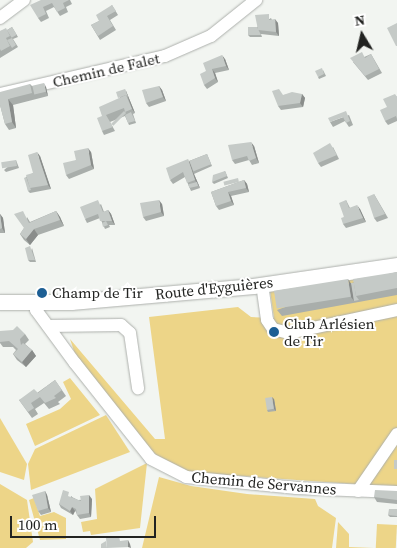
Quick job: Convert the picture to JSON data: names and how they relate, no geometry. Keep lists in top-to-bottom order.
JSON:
{
  "streets": {
    "main road": ["Route d'Eyguières"],
    "street": ["Chemin de Falet", "Chemin de Servannes"]
  },
  "crossings": [
    ["Route d'Eyguières", "Chemin de Servannes"]
  ],
  "places": ["Champ de Tir", "Club Arlésien de Tir"],
  "scale_bar": "100 m",
  "north": "top"
}
